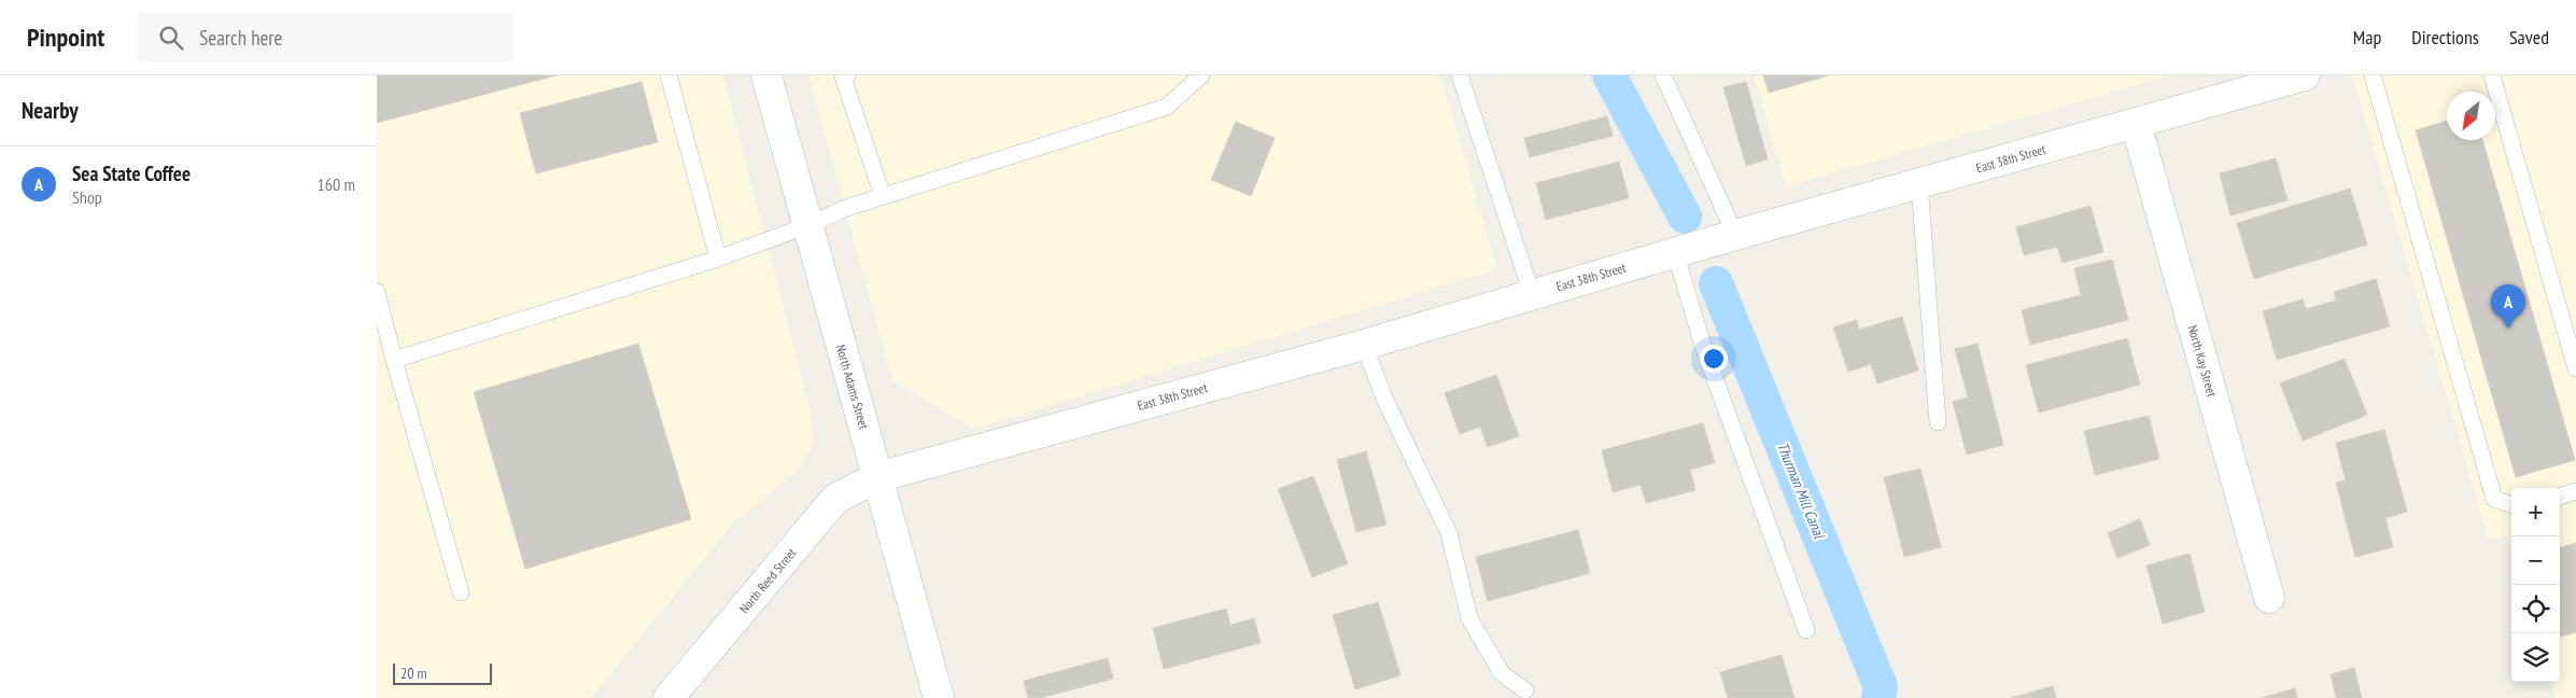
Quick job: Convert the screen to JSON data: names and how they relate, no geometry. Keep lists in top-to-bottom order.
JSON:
{
  "streets": {
    "street": [
      "East 38th Street",
      "North Kay Street",
      "North Adams Street",
      "North Reed Street"
    ]
  },
  "crossings": [
    ["East 38th Street", "North Kay Street"],
    ["East 38th Street", "North Adams Street"],
    ["East 38th Street", "North Reed Street"],
    ["North Adams Street", "North Reed Street"]
  ],
  "water": ["Thurman Mill Canal"],
  "scale_bar": "20 m",
  "north": "bottom left",
  "page": {
    "header": "Pinpoint",
    "search": "Search here",
    "nav": ["Map", "Directions", "Saved"],
    "heading": "Nearby",
    "list": [
      {
        "mark": "A",
        "name": "Sea State Coffee",
        "note": "Shop",
        "value": "160 m"
      }
    ],
    "pins": "A",
    "map_buttons": ["+", "−"],
    "scale": "20 m"
  }
}
